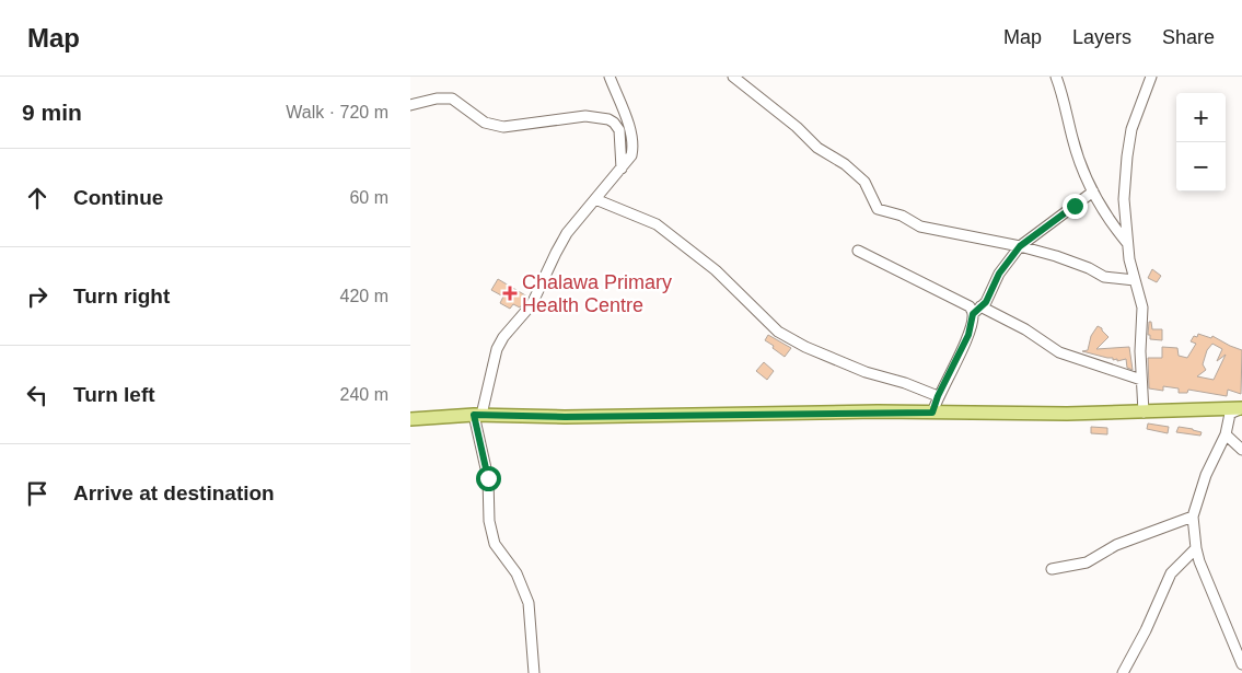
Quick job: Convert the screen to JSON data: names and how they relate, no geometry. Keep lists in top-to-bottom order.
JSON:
{
  "places": {
    "health": ["Chalawa Primary Health Centre"]
  },
  "page": {
    "header": "Map",
    "nav": ["Map", "Layers", "Share"],
    "heading": ["9 min", "Walk · 720 m"],
    "map_buttons": ["+", "−"],
    "list": [
      ["Continue", "60 m"],
      ["Turn right", "420 m"],
      ["Turn left", "240 m"],
      "Arrive at destination"
    ]
  }
}
